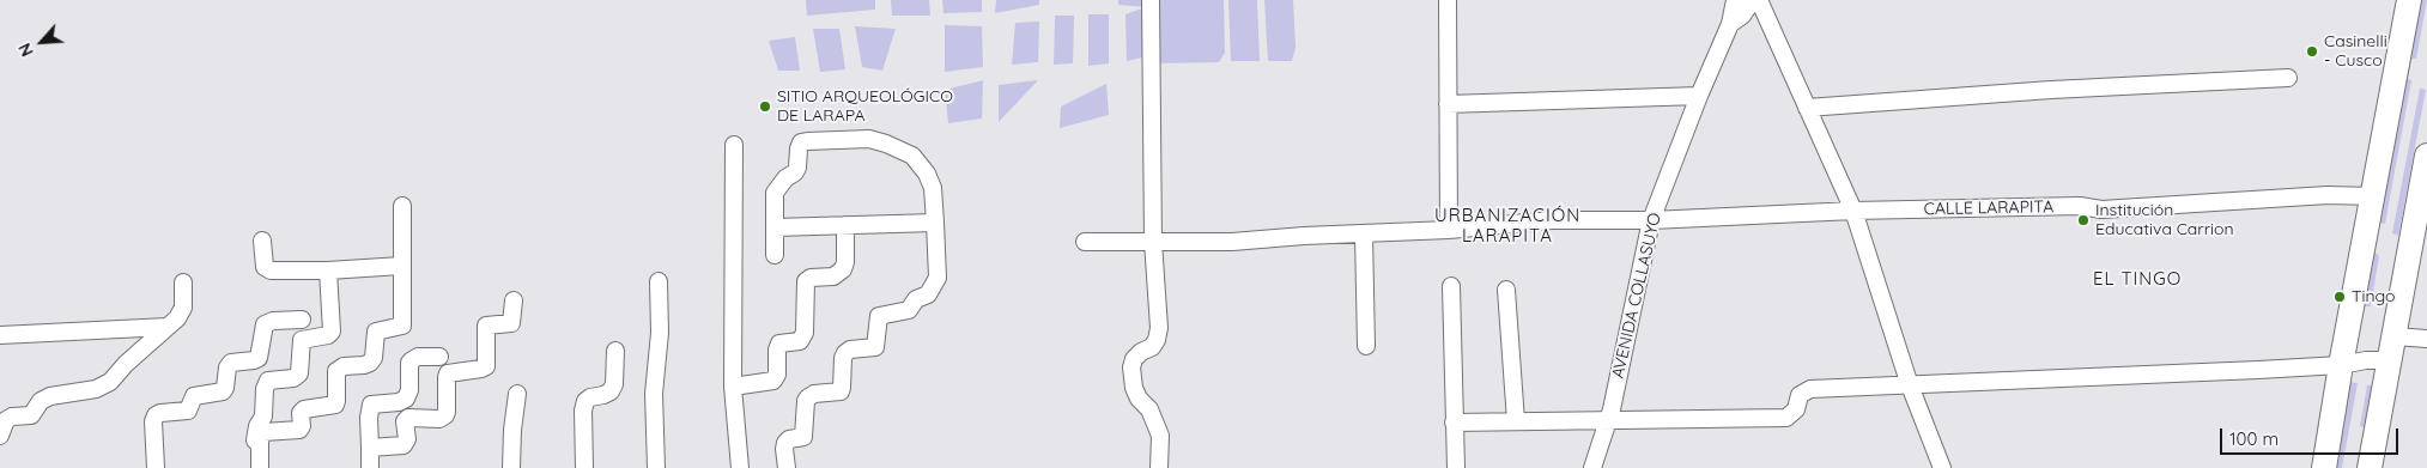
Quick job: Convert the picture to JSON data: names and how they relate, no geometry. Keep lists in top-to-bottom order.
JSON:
{
  "streets": {
    "street": ["CALLE LARAPITA", "AVENIDA COLLASUYO"]
  },
  "crossings": [
    ["CALLE LARAPITA", "AVENIDA COLLASUYO"]
  ],
  "districts": ["URBANIZACIÓN LARAPITA", "EL TINGO"],
  "places": [
    "Casinelli - Cusco",
    "SITIO ARQUEOLÓGICO DE LARAPA",
    "Institución Educativa Carrion",
    "Tingo"
  ],
  "scale_bar": "100 m",
  "north": "bottom left"
}
